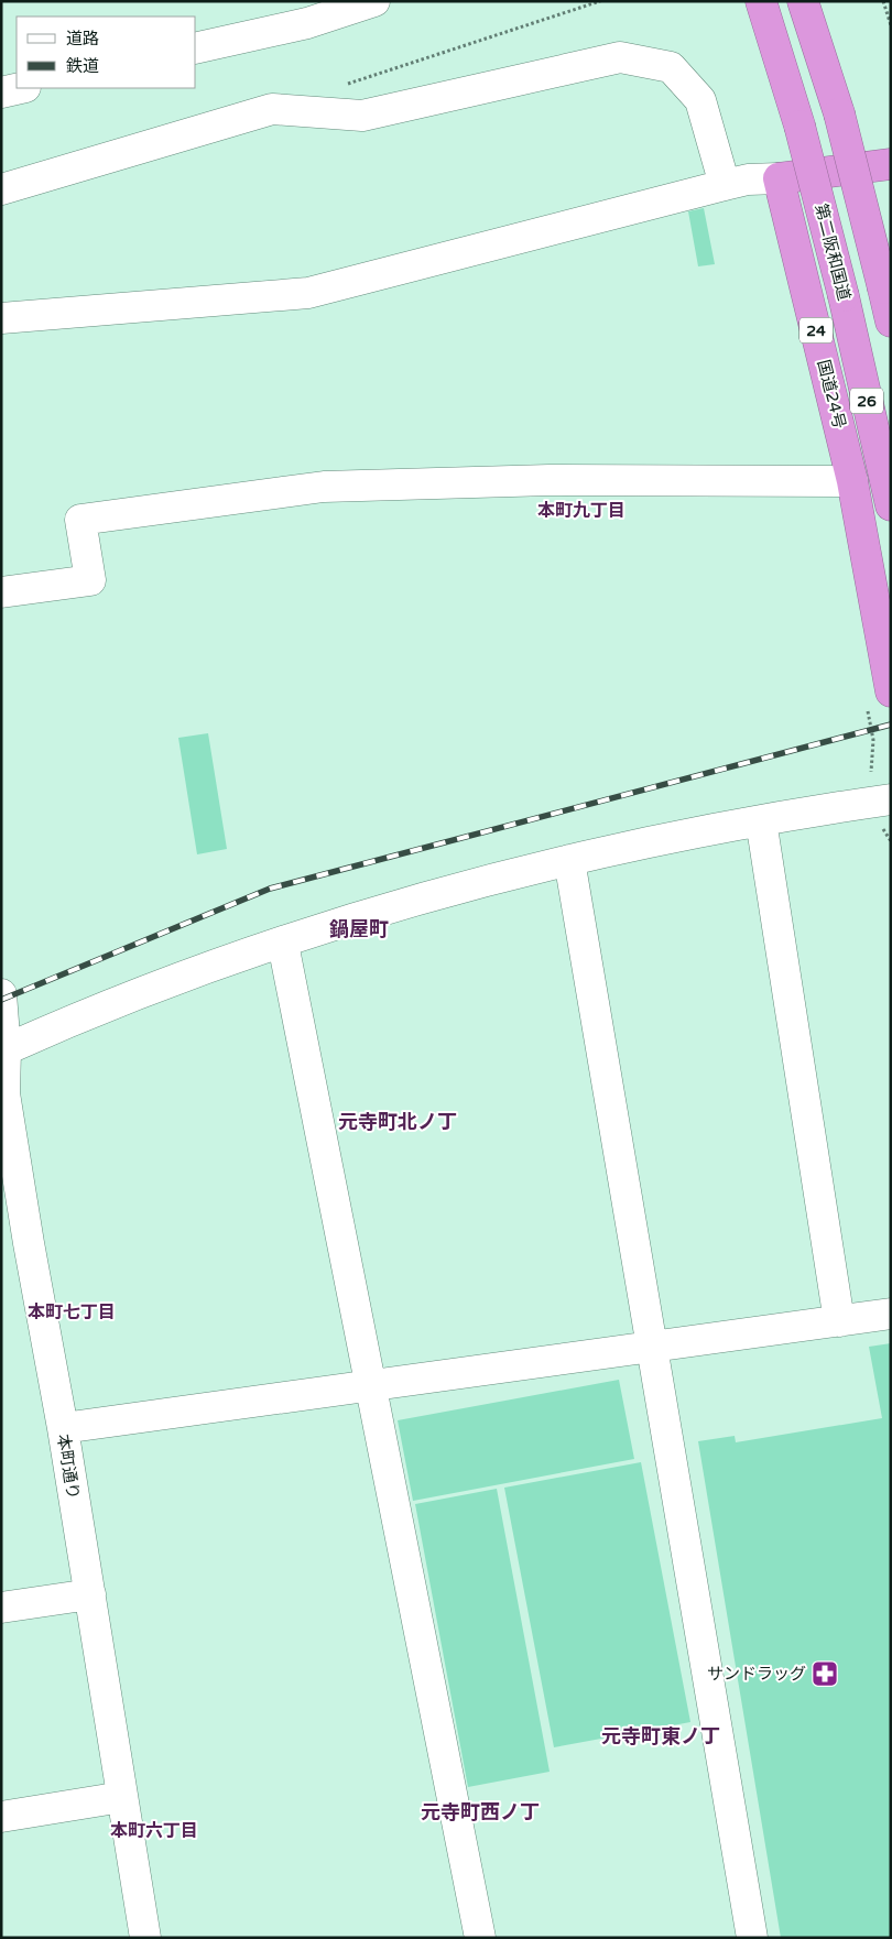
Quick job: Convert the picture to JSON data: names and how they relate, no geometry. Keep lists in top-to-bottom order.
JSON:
{
  "streets": {
    "highway": [
      "第二阪和国道",
      "24",
      "国道24号",
      "26"
    ],
    "street": ["本町通り"]
  },
  "districts": [
    "本町九丁目",
    "鍋屋町",
    "元寺町北ノ丁",
    "本町七丁目",
    "元寺町東ノ丁",
    "元寺町西ノ丁",
    "本町六丁目"
  ],
  "places": {
    "pharmacy": ["サンドラッグ"]
  },
  "legend": ["道路", "鉄道"]
}
